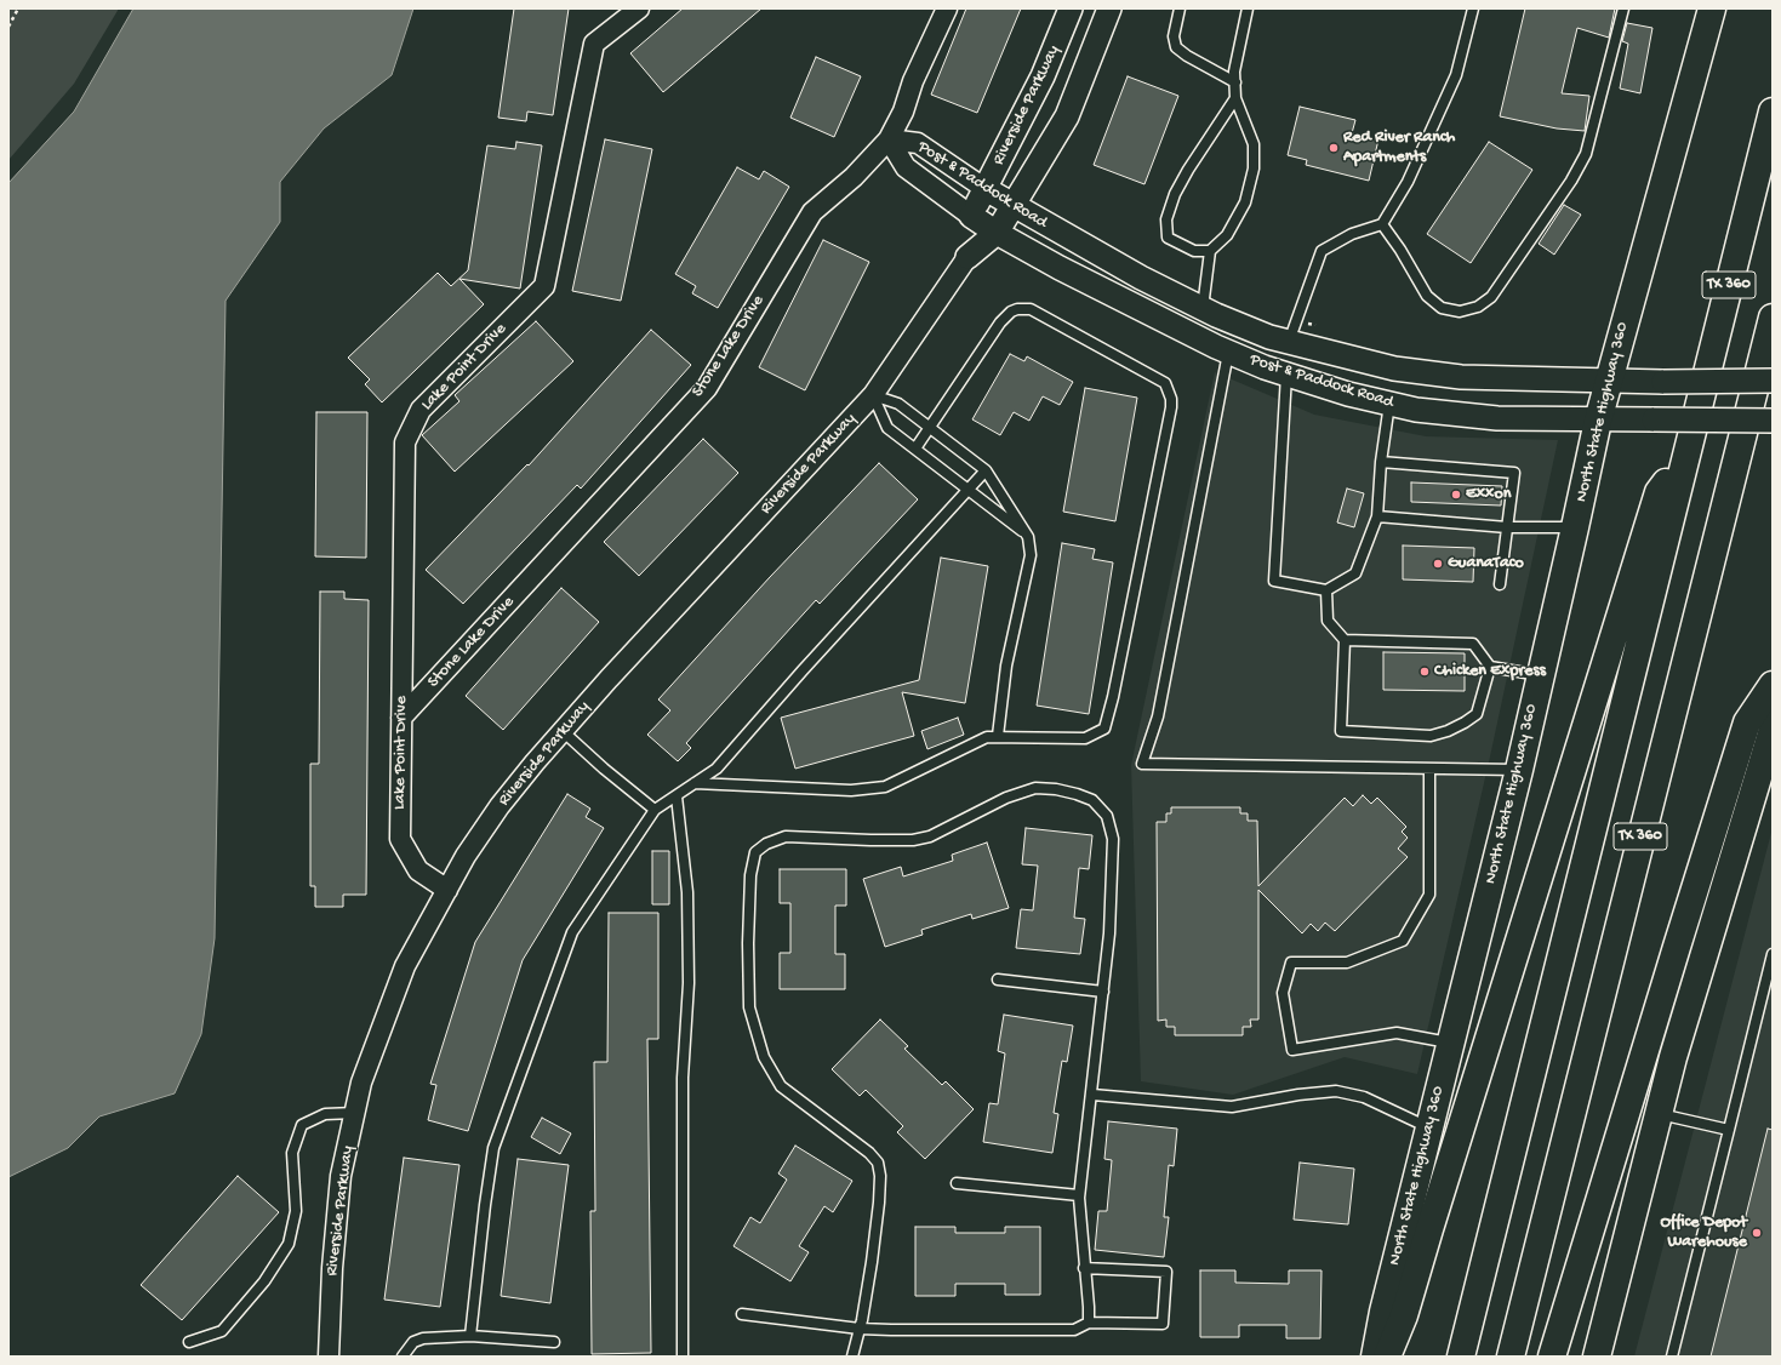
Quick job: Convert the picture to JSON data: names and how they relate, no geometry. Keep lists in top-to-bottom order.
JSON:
{
  "streets": {
    "main road": ["TX 360", "North State Highway 360"],
    "street": [
      "Riverside Parkway",
      "Post & Paddock Road",
      "Stone Lake Drive",
      "Lake Point Drive"
    ]
  },
  "crossings": [
    ["Riverside Parkway", "Post & Paddock Road"],
    ["Riverside Parkway", "Lake Point Drive"],
    ["Post & Paddock Road", "Stone Lake Drive"],
    ["Post & Paddock Road", "North State Highway 360"],
    ["Stone Lake Drive", "Lake Point Drive"]
  ],
  "places": [
    "Red River Ranch Apartments",
    "Exxon",
    "GuanaTaco",
    "Chicken Express",
    "Office Depot Warehouse"
  ]
}
